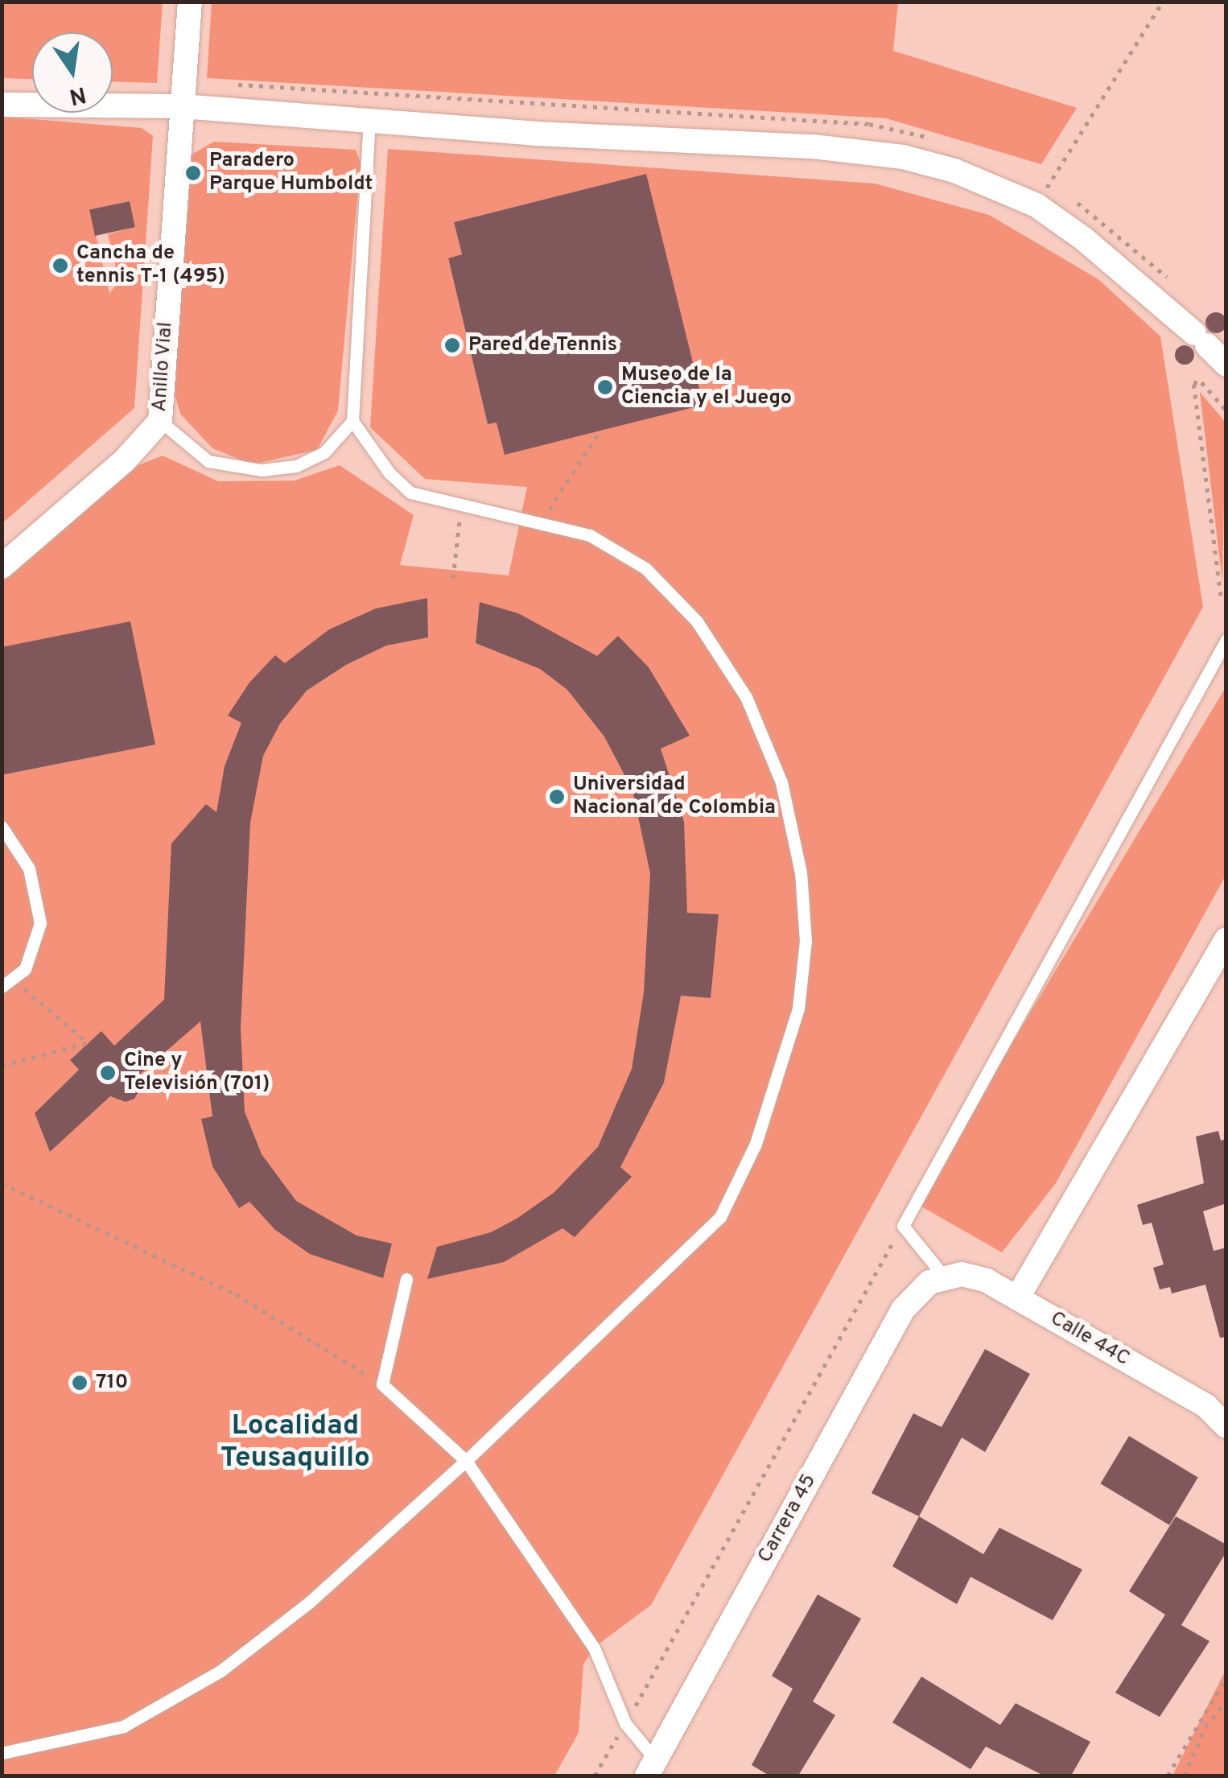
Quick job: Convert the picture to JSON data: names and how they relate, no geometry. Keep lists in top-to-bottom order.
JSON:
{
  "streets": {
    "street": ["Anillo Vial", "Calle 44C", "Carrera 45"]
  },
  "crossings": [
    ["Calle 44C", "Carrera 45"]
  ],
  "districts": ["Localidad Teusaquillo"],
  "places": [
    "Paradero Parque Humboldt",
    "Cancha de tennis T-1 (495)",
    "Pared de Tennis",
    "Museo de la Ciencia y el Juego",
    "Universidad Nacional de Colombia",
    "Cine y Televisión (701)",
    "710"
  ],
  "north": "bottom"
}
